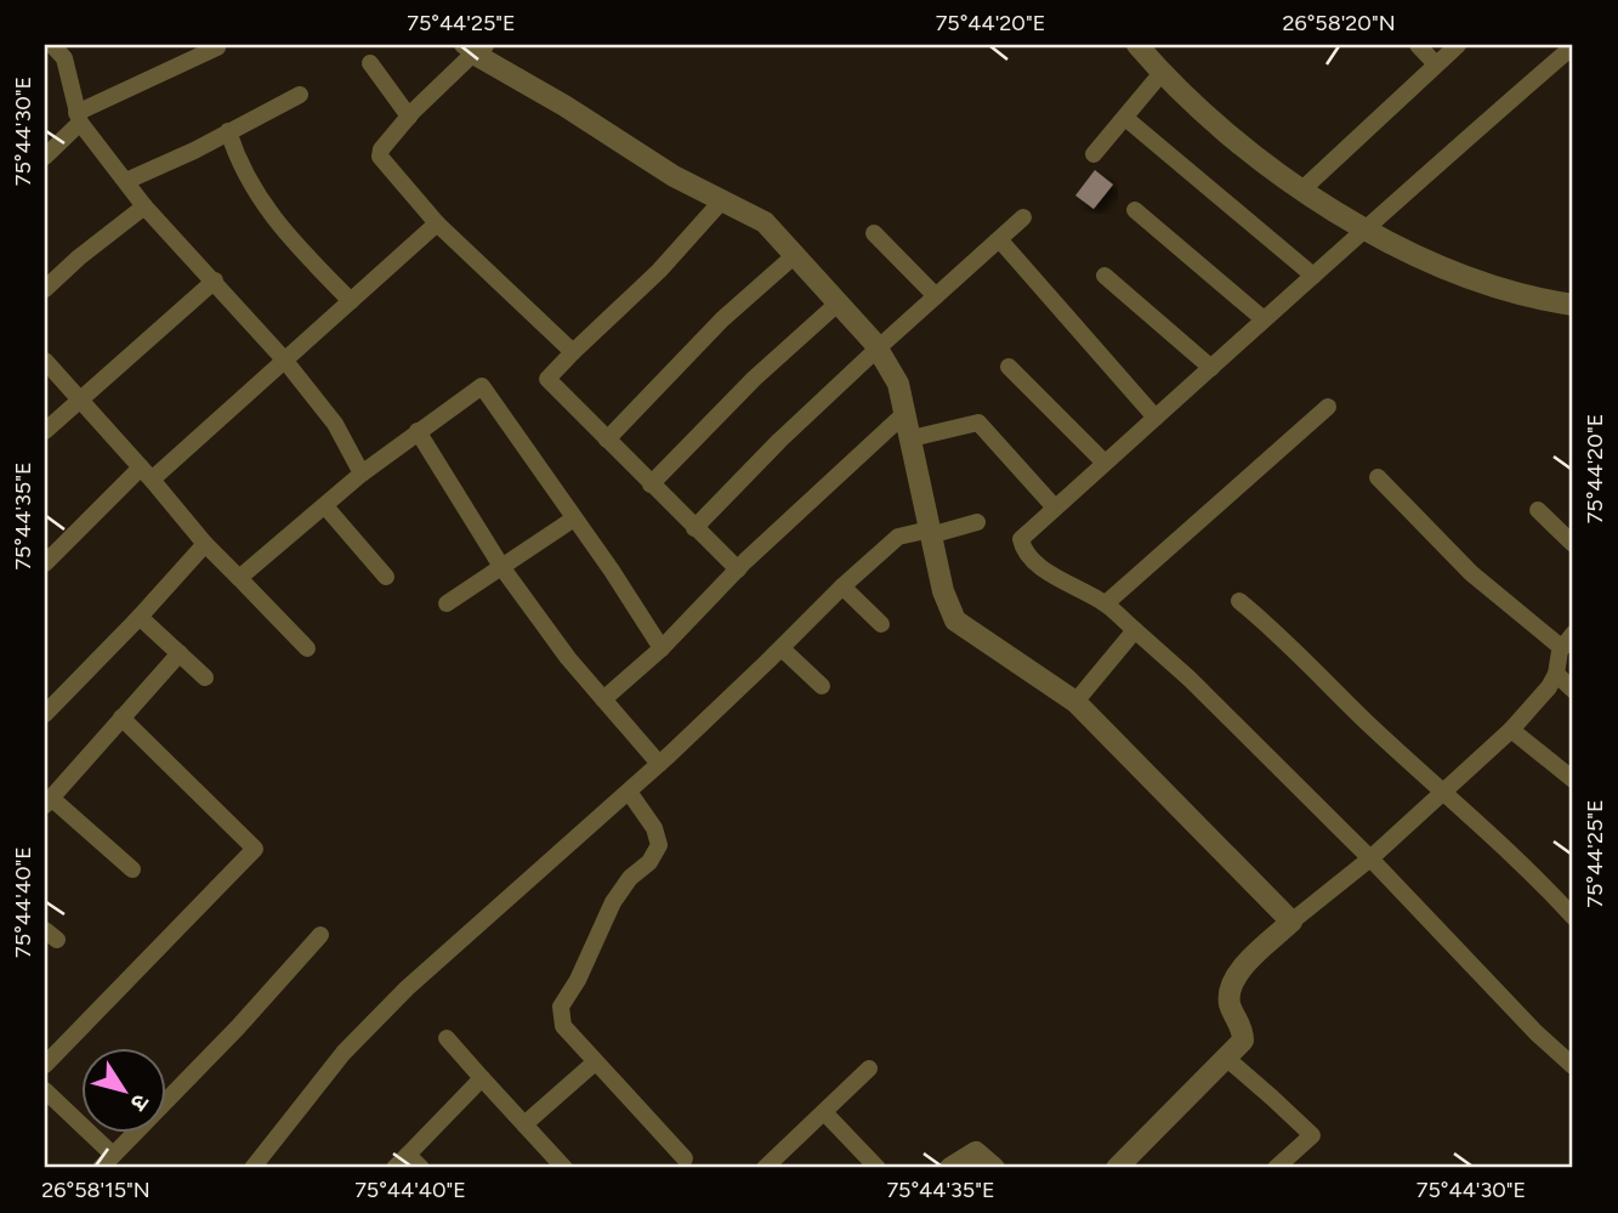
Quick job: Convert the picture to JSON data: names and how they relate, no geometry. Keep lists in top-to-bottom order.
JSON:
{
  "north": "bottom right",
  "coordinates": [
    "75°44'25\"E",
    "75°44'20\"E",
    "26°58'20\"N",
    "75°44'30\"E",
    "75°44'35\"E",
    "75°44'40\"E",
    "26°58'15\"N"
  ]
}
